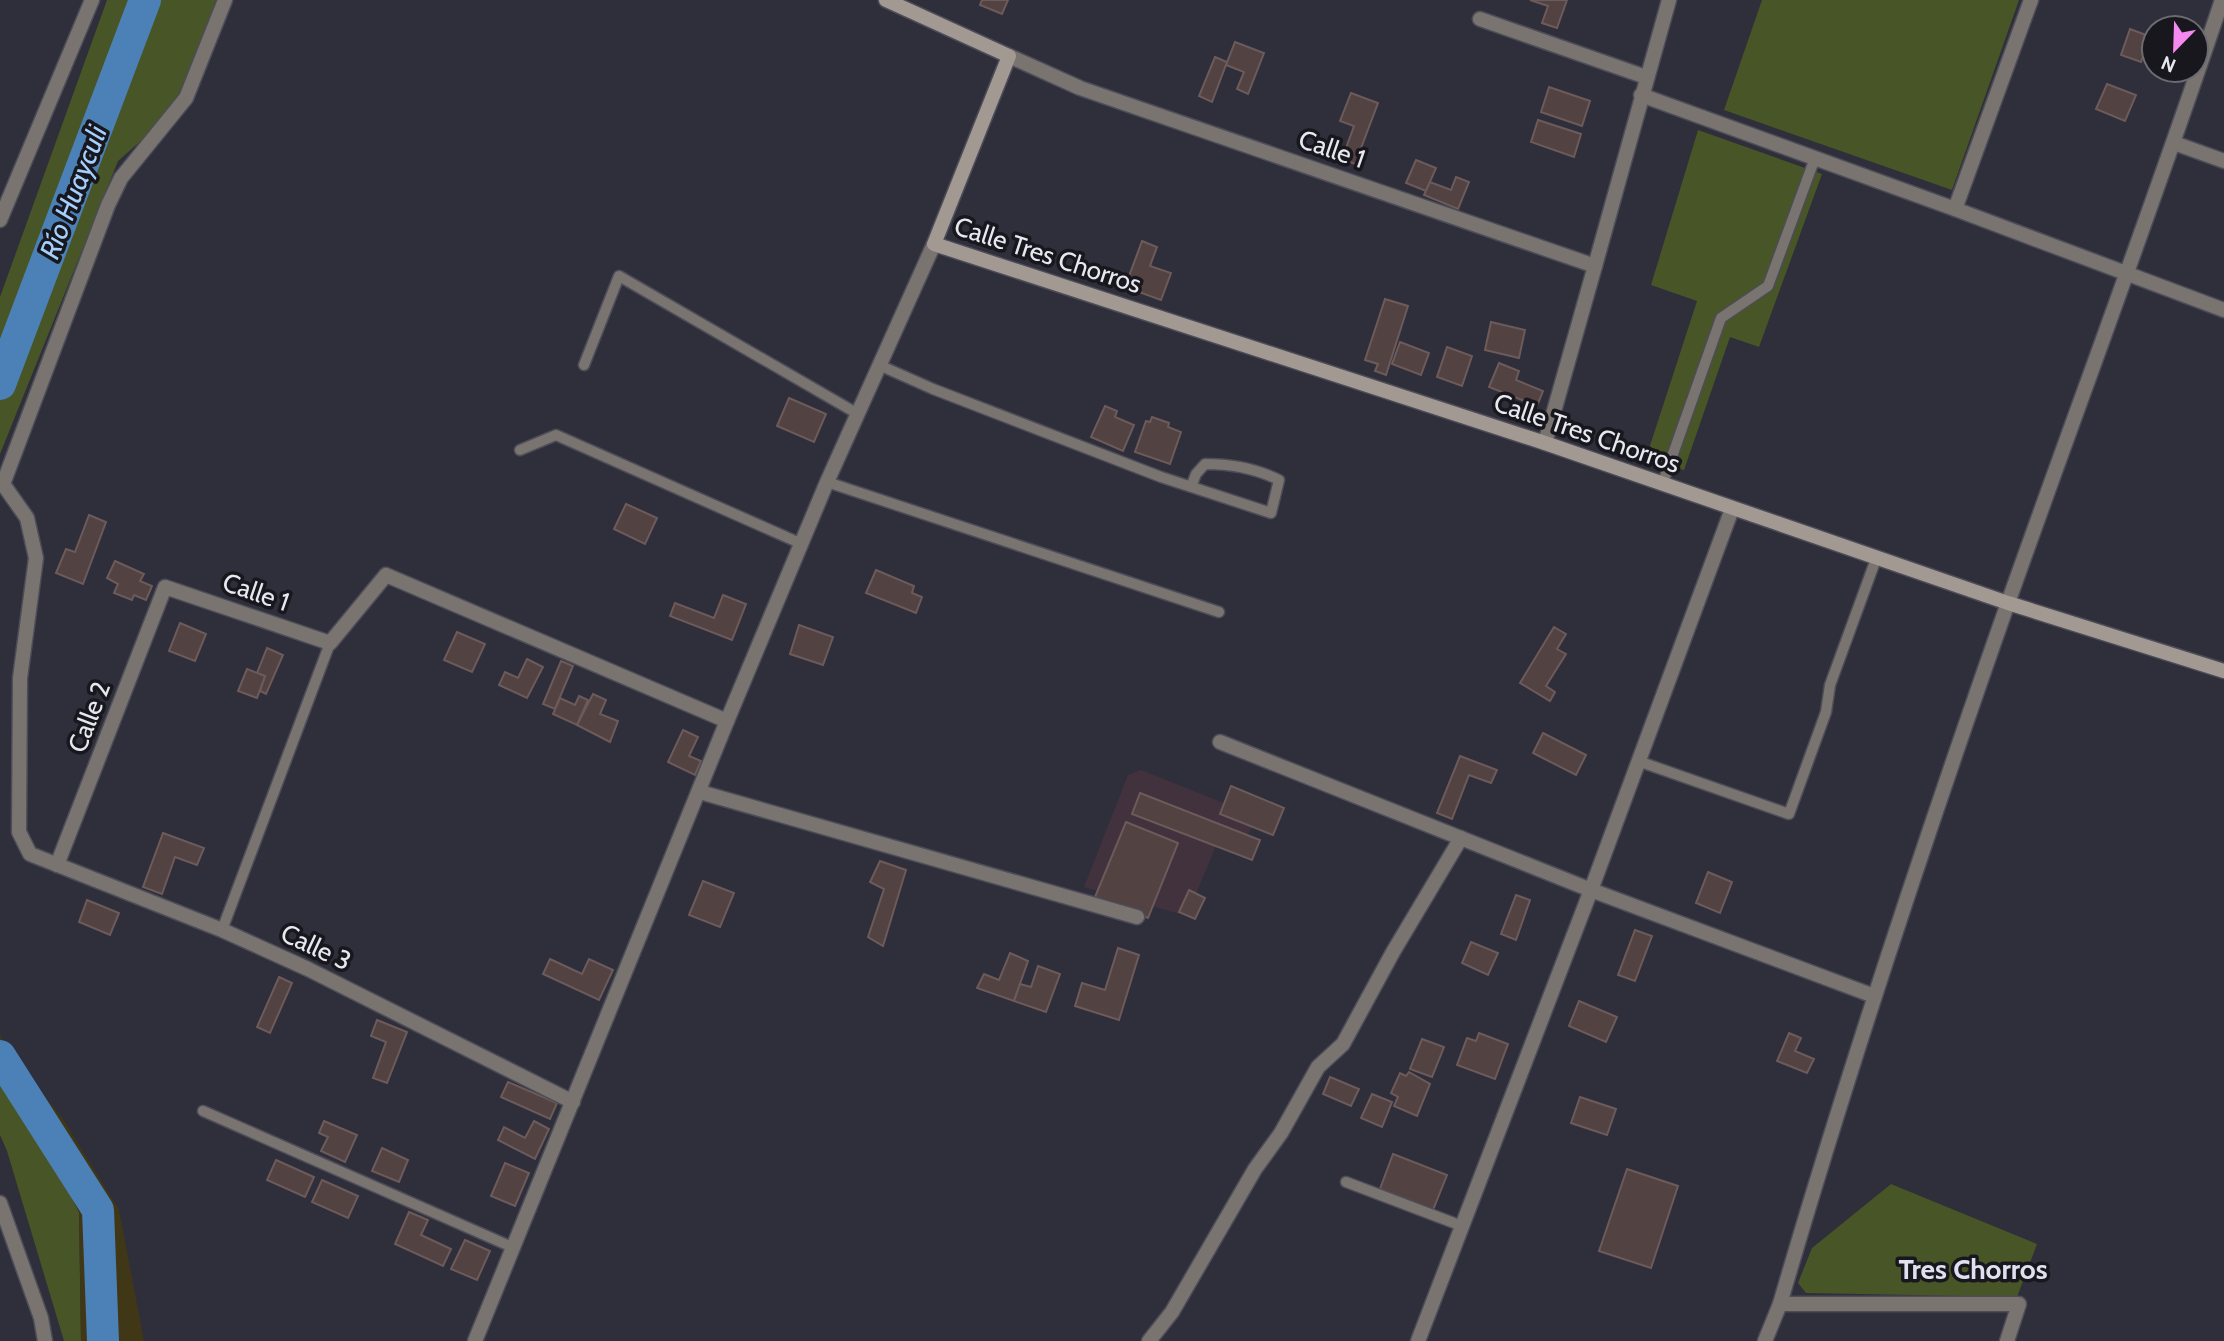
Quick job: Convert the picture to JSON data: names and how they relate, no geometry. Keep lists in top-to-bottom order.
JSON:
{
  "streets": {
    "main road": ["Calle 1", "Calle Tres Chorros"],
    "street": ["Calle 2", "Calle 3"]
  },
  "crossings": [
    ["Calle 1", "Calle 2"],
    ["Calle 2", "Calle 3"]
  ],
  "districts": ["Tres Chorros"],
  "water": ["Río Huayculi"],
  "north": "bottom left"
}
